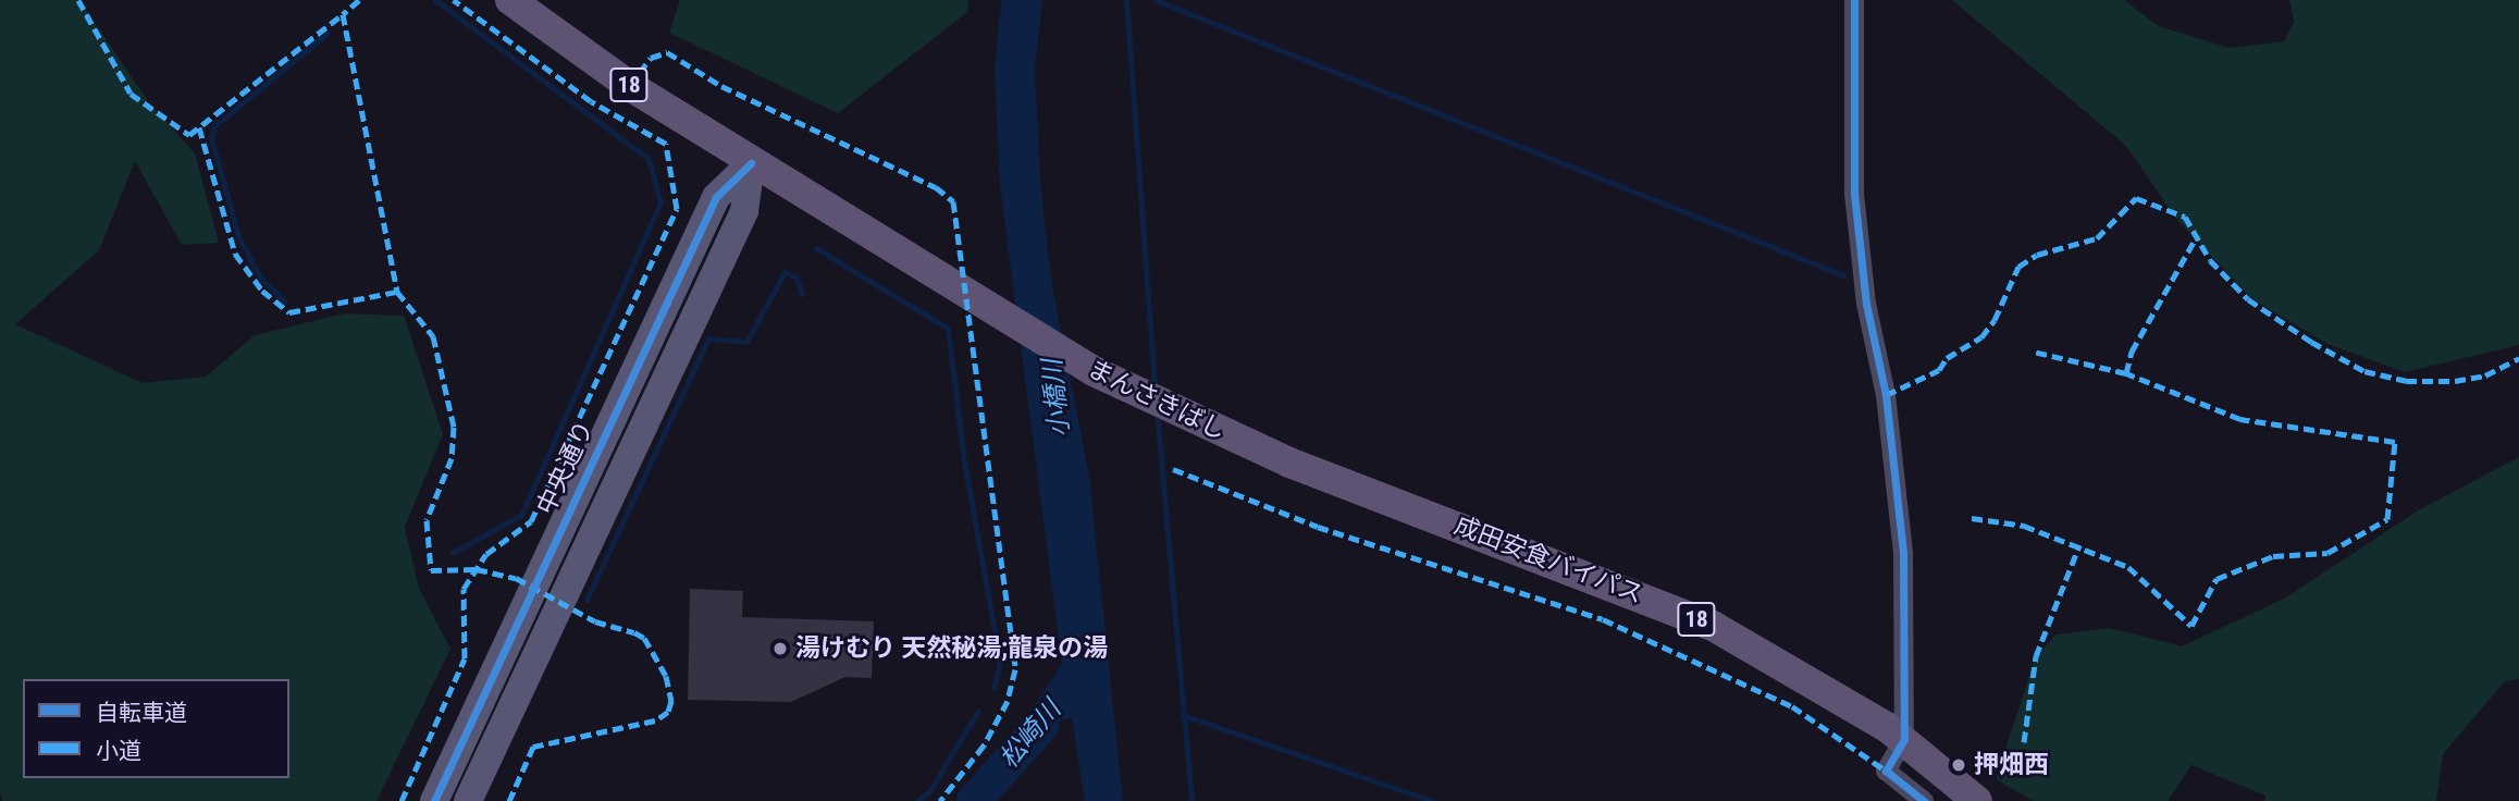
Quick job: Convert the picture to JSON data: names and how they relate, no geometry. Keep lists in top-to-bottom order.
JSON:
{
  "streets": {
    "main road": ["18", "まんさきばし", "成田安食バイパス"],
    "street": ["中央通り"]
  },
  "crossings": [
    ["18", "まんさきばし"],
    ["18", "中央通り"],
    ["まんさきばし", "中央通り"],
    ["まんさきばし", "成田安食バイパス"]
  ],
  "water": ["小橋川", "松崎川"],
  "places": ["湯けむり 天然秘湯;龍泉の湯", "押畑西"],
  "legend": ["自転車道", "小道"]
}
